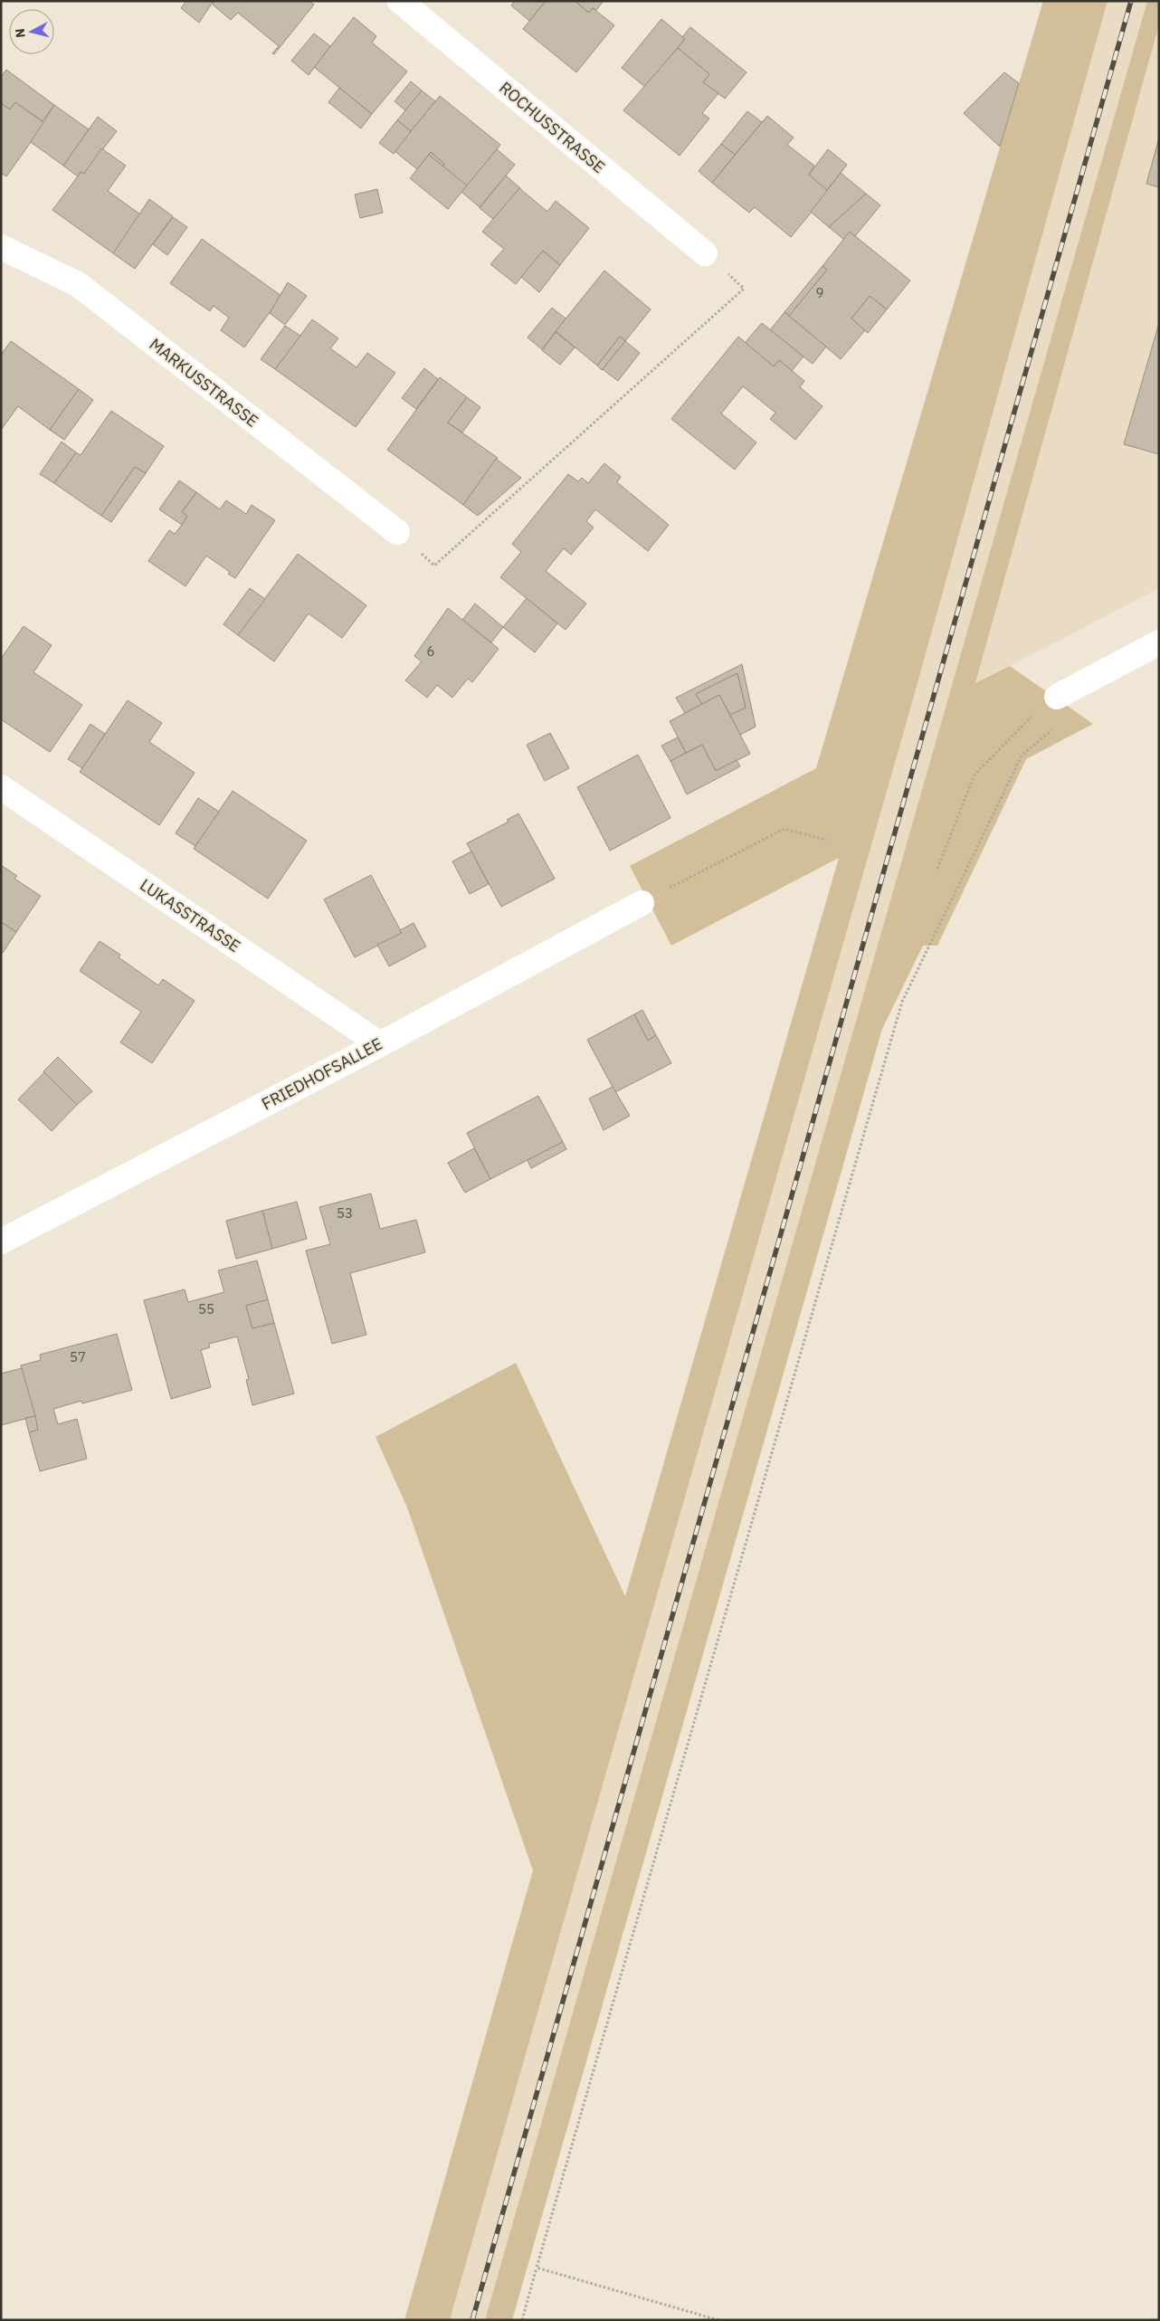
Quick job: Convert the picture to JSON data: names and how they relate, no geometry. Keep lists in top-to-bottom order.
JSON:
{
  "streets": {
    "street": [
      "ROCHUSSTRASSE",
      "MARKUSSTRASSE",
      "LUKASSTRASSE",
      "FRIEDHOFSALLEE"
    ]
  },
  "crossings": [
    ["LUKASSTRASSE", "FRIEDHOFSALLEE"]
  ],
  "house_numbers": [
    "9",
    "6",
    "53",
    "55",
    "57"
  ],
  "north": "left"
}
